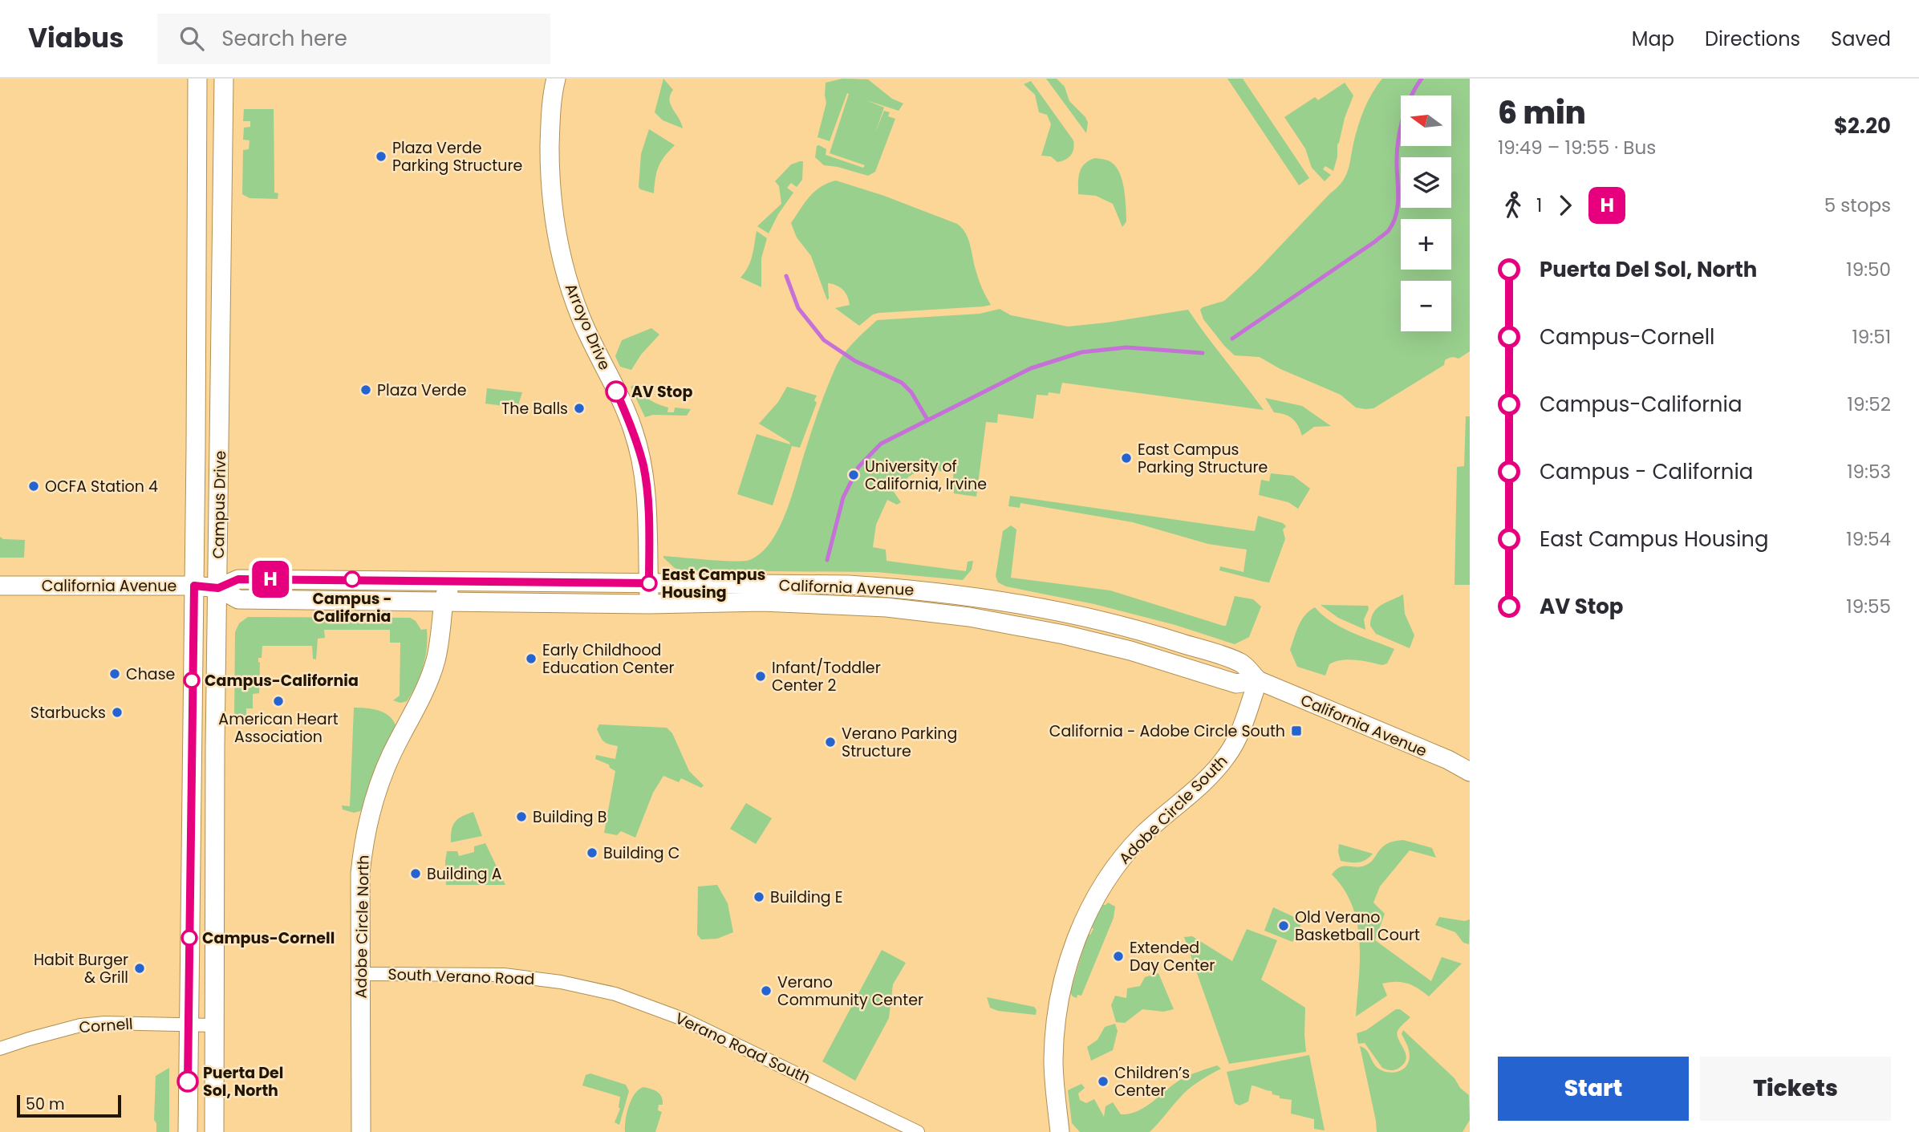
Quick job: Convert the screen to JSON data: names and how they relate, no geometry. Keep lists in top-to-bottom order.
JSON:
{
  "streets": {
    "main road": [
      "Arroyo Drive",
      "Campus Drive",
      "California Avenue",
      "Adobe Circle South",
      "Adobe Circle North"
    ],
    "street": ["South Verano Road", "Cornell", "Verano Road South"]
  },
  "crossings": [
    ["Arroyo Drive", "California Avenue"],
    ["Campus Drive", "California Avenue"],
    ["Campus Drive", "Cornell"],
    ["California Avenue", "Adobe Circle South"],
    ["California Avenue", "Adobe Circle North"],
    ["Adobe Circle North", "South Verano Road"],
    ["South Verano Road", "Verano Road South"]
  ],
  "places": {
    "other": [
      "Plaza Verde Parking Structure",
      "Plaza Verde",
      "AV Stop",
      "The Balls",
      "East Campus Parking Structure",
      "University of California, Irvine",
      "OCFA Station 4",
      "Campus - California",
      "East Campus Housing",
      "Early Childhood Education Center",
      "Chase",
      "Infant/Toddler Center 2",
      "Campus-California",
      "American Heart Association",
      "Starbucks",
      "Verano Parking Structure",
      "Building B",
      "Building C",
      "Building A",
      "Building E",
      "Old Verano Basketball Court",
      "Campus-Cornell",
      "Extended Day Center",
      "Habit Burger & Grill",
      "Verano Community Center",
      "Puerta Del Sol, North",
      "Children’s Center"
    ],
    "transit": ["California - Adobe Circle South"]
  },
  "lines": ["bus line H"],
  "scale_bar": "50 m",
  "north": "left",
  "page": {
    "header": "Viabus",
    "search": "Search here",
    "nav": ["Map", "Directions", "Saved"],
    "on_map": "H",
    "heading": ["6 min", "19:49 – 19:55 · Bus", "$2.20"],
    "map_buttons": ["+", "−"],
    "legs": ["1", "H", "5 stops"],
    "list": [
      {
        "name": "Puerta Del Sol, North",
        "value": "19:50"
      },
      {
        "name": "Campus-Cornell",
        "value": "19:51"
      },
      {
        "name": "Campus-California",
        "value": "19:52"
      },
      {
        "name": "Campus - California",
        "value": "19:53"
      },
      {
        "name": "East Campus Housing",
        "value": "19:54"
      },
      {
        "name": "AV Stop",
        "value": "19:55"
      }
    ],
    "buttons": ["Start", "Tickets"],
    "scale": "50 m"
  }
}
